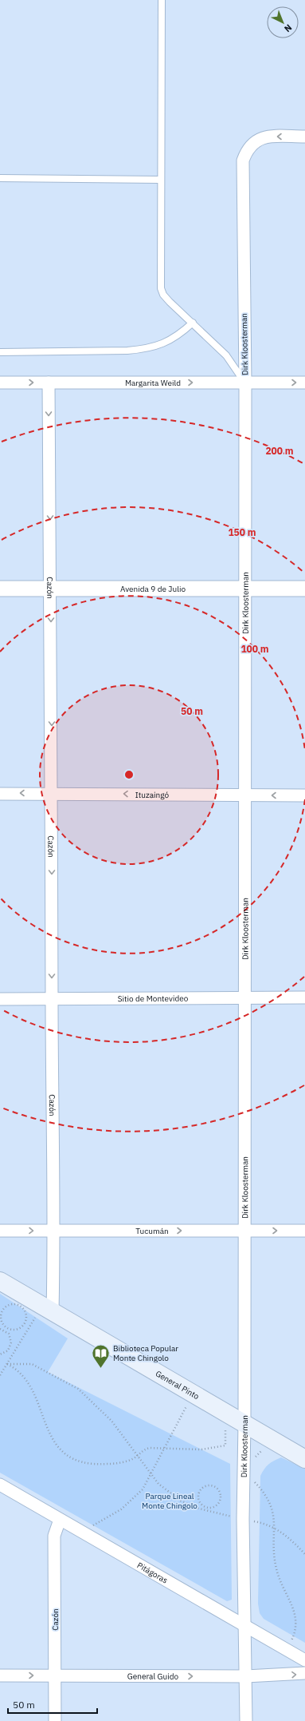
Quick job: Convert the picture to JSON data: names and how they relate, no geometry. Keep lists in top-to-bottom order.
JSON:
{
  "streets": {
    "main road": ["General Pinto"],
    "street": [
      "Dirk Kloosterman",
      "Margarita Weild",
      "Cazón",
      "Avenida 9 de Julio",
      "Ituzaingó",
      "Sitio de Montevideo",
      "Tucumán",
      "Pitágoras",
      "General Guido"
    ]
  },
  "crossings": [
    ["Dirk Kloosterman", "Margarita Weild"],
    ["Dirk Kloosterman", "Avenida 9 de Julio"],
    ["Dirk Kloosterman", "Ituzaingó"],
    ["Dirk Kloosterman", "Sitio de Montevideo"],
    ["Dirk Kloosterman", "Tucumán"],
    ["Dirk Kloosterman", "General Pinto"],
    ["Dirk Kloosterman", "Pitágoras"],
    ["Dirk Kloosterman", "General Guido"],
    ["Margarita Weild", "Cazón"],
    ["Cazón", "Avenida 9 de Julio"],
    ["Cazón", "Ituzaingó"],
    ["Cazón", "Sitio de Montevideo"],
    ["Cazón", "Tucumán"],
    ["Cazón", "General Pinto"],
    ["Cazón", "Pitágoras"],
    ["Cazón", "General Guido"]
  ],
  "one_way": [
    "Margarita Weild",
    "Cazón",
    "Ituzaingó",
    "Tucumán",
    "General Guido"
  ],
  "parks": ["Parque Lineal Monte Chingolo"],
  "places": {
    "library": ["Biblioteca Popular Monte Chingolo"]
  },
  "scale_bar": "50 m",
  "north": "bottom right",
  "rings": [
    "200 m",
    "150 m",
    "100 m",
    "50 m"
  ]
}
